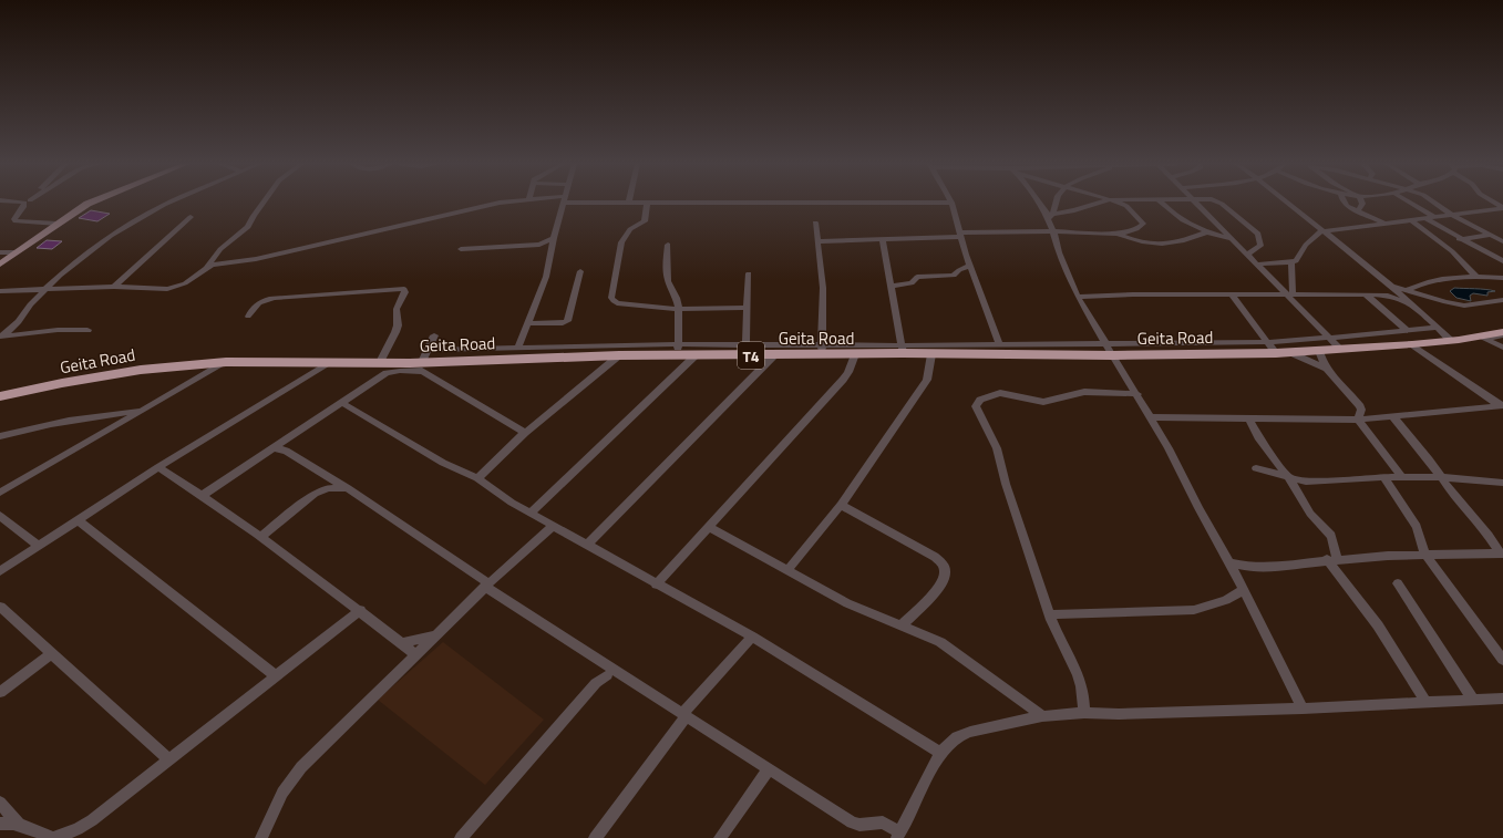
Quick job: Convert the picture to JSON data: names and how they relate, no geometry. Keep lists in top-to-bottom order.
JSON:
{
  "streets": {
    "highway": ["Geita Road", "T4"]
  }
}
